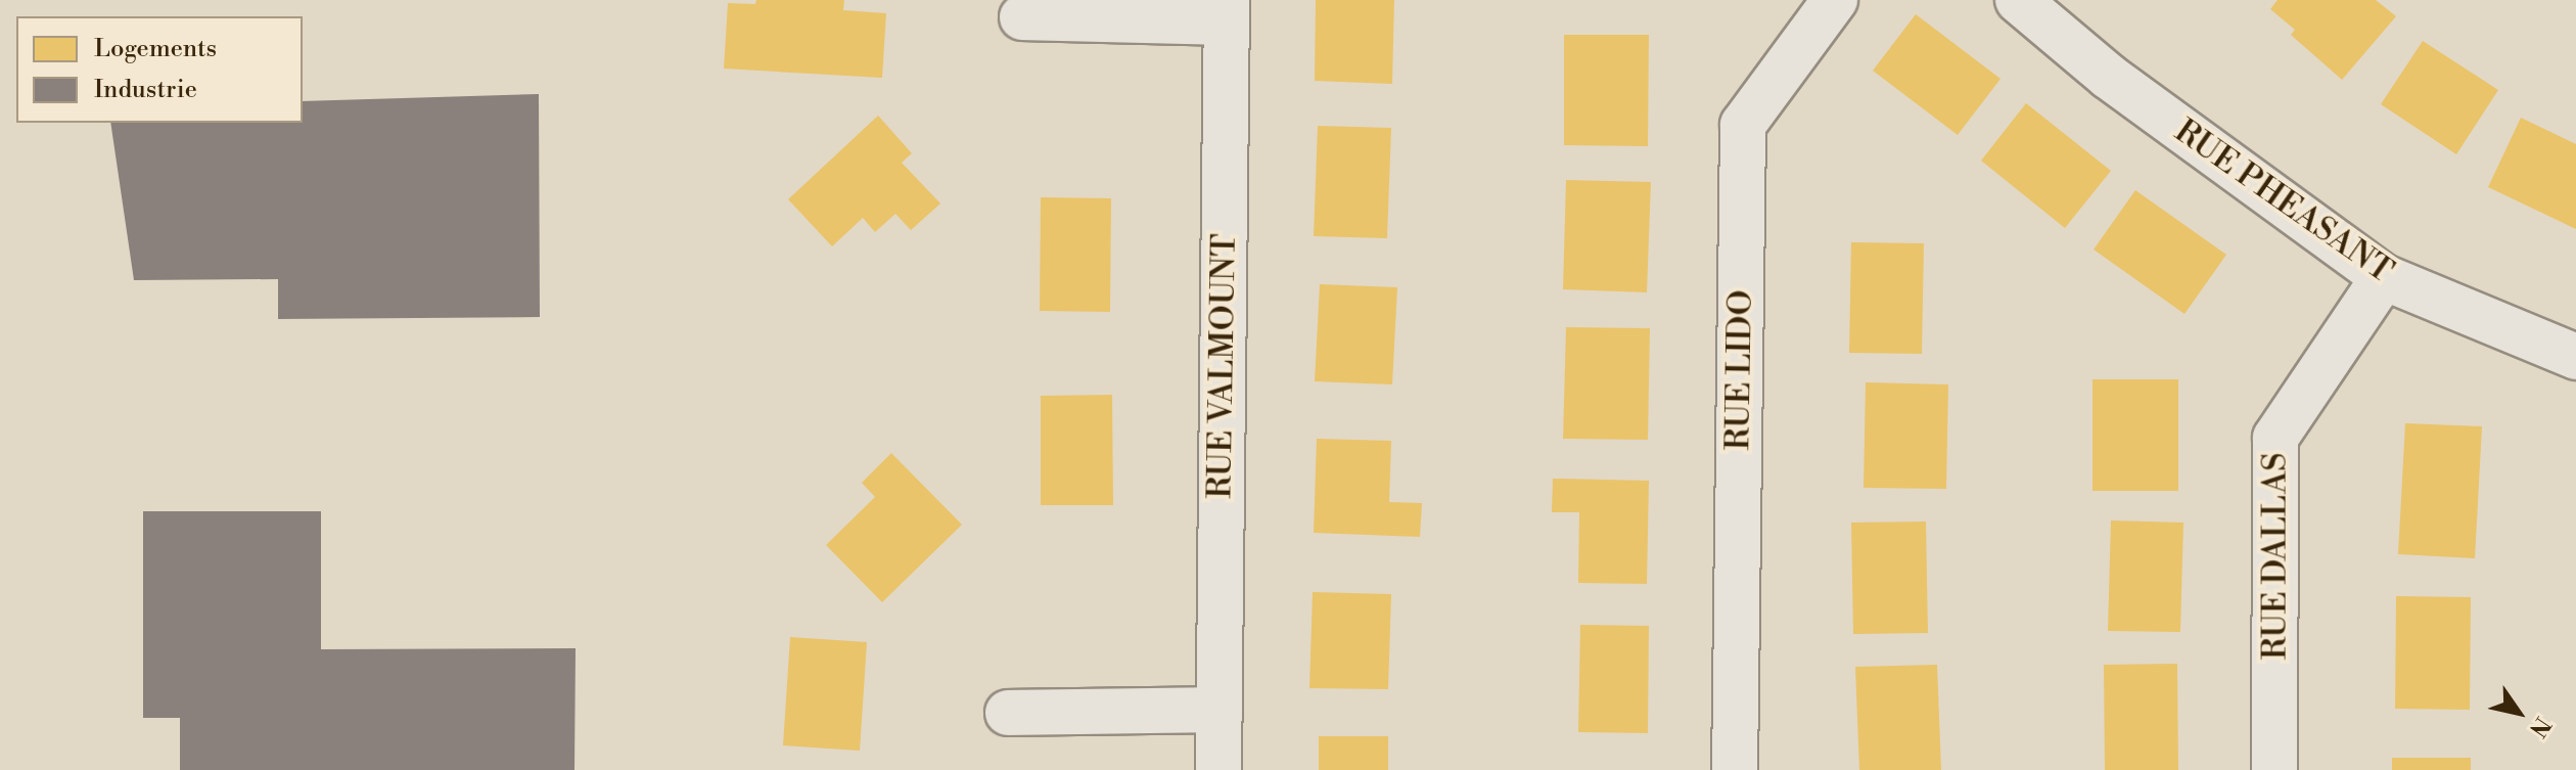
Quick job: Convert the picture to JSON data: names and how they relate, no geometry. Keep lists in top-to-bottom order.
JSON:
{
  "streets": {
    "street": [
      "RUE PHEASANT",
      "RUE VALMOUNT",
      "RUE LIDO",
      "RUE DALLAS"
    ]
  },
  "crossings": [
    ["RUE PHEASANT", "RUE DALLAS"]
  ],
  "legend": ["Logements", "Industrie"],
  "north": "bottom right"
}
